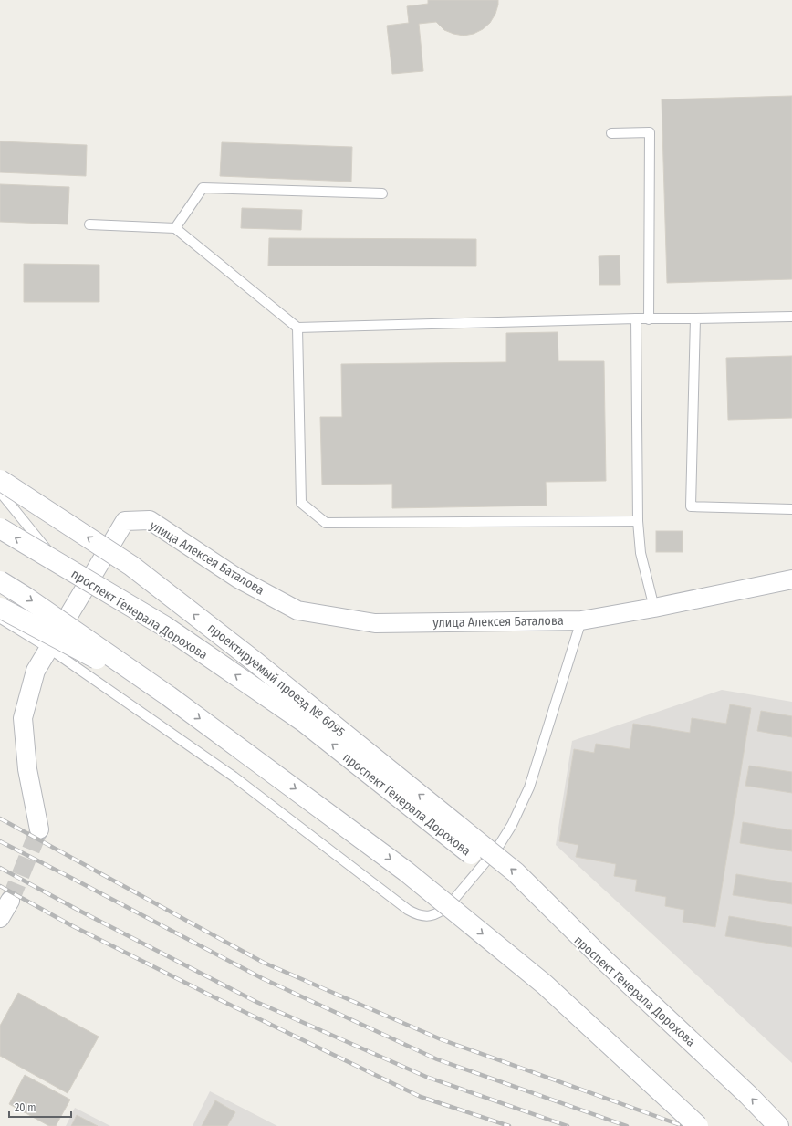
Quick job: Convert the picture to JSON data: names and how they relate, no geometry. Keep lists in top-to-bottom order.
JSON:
{
  "streets": {
    "main road": ["проспект Генерала Дорохова", "проектируемый проезд № 6095"],
    "street": ["улица Алексея Баталова"]
  },
  "crossings": [
    ["проспект Генерала Дорохова", "проектируемый проезд № 6095"]
  ],
  "scale_bar": "20 m"
}
